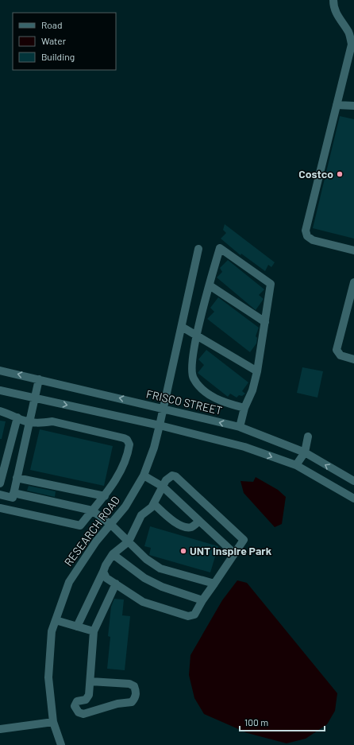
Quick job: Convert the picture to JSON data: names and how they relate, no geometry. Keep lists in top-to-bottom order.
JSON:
{
  "streets": {
    "street": ["FRISCO STREET", "RESEARCH ROAD"]
  },
  "crossings": [
    ["FRISCO STREET", "RESEARCH ROAD"]
  ],
  "places": ["Costco", "UNT Inspire Park"],
  "legend": ["Road", "Water", "Building"],
  "scale_bar": "100 m"
}
